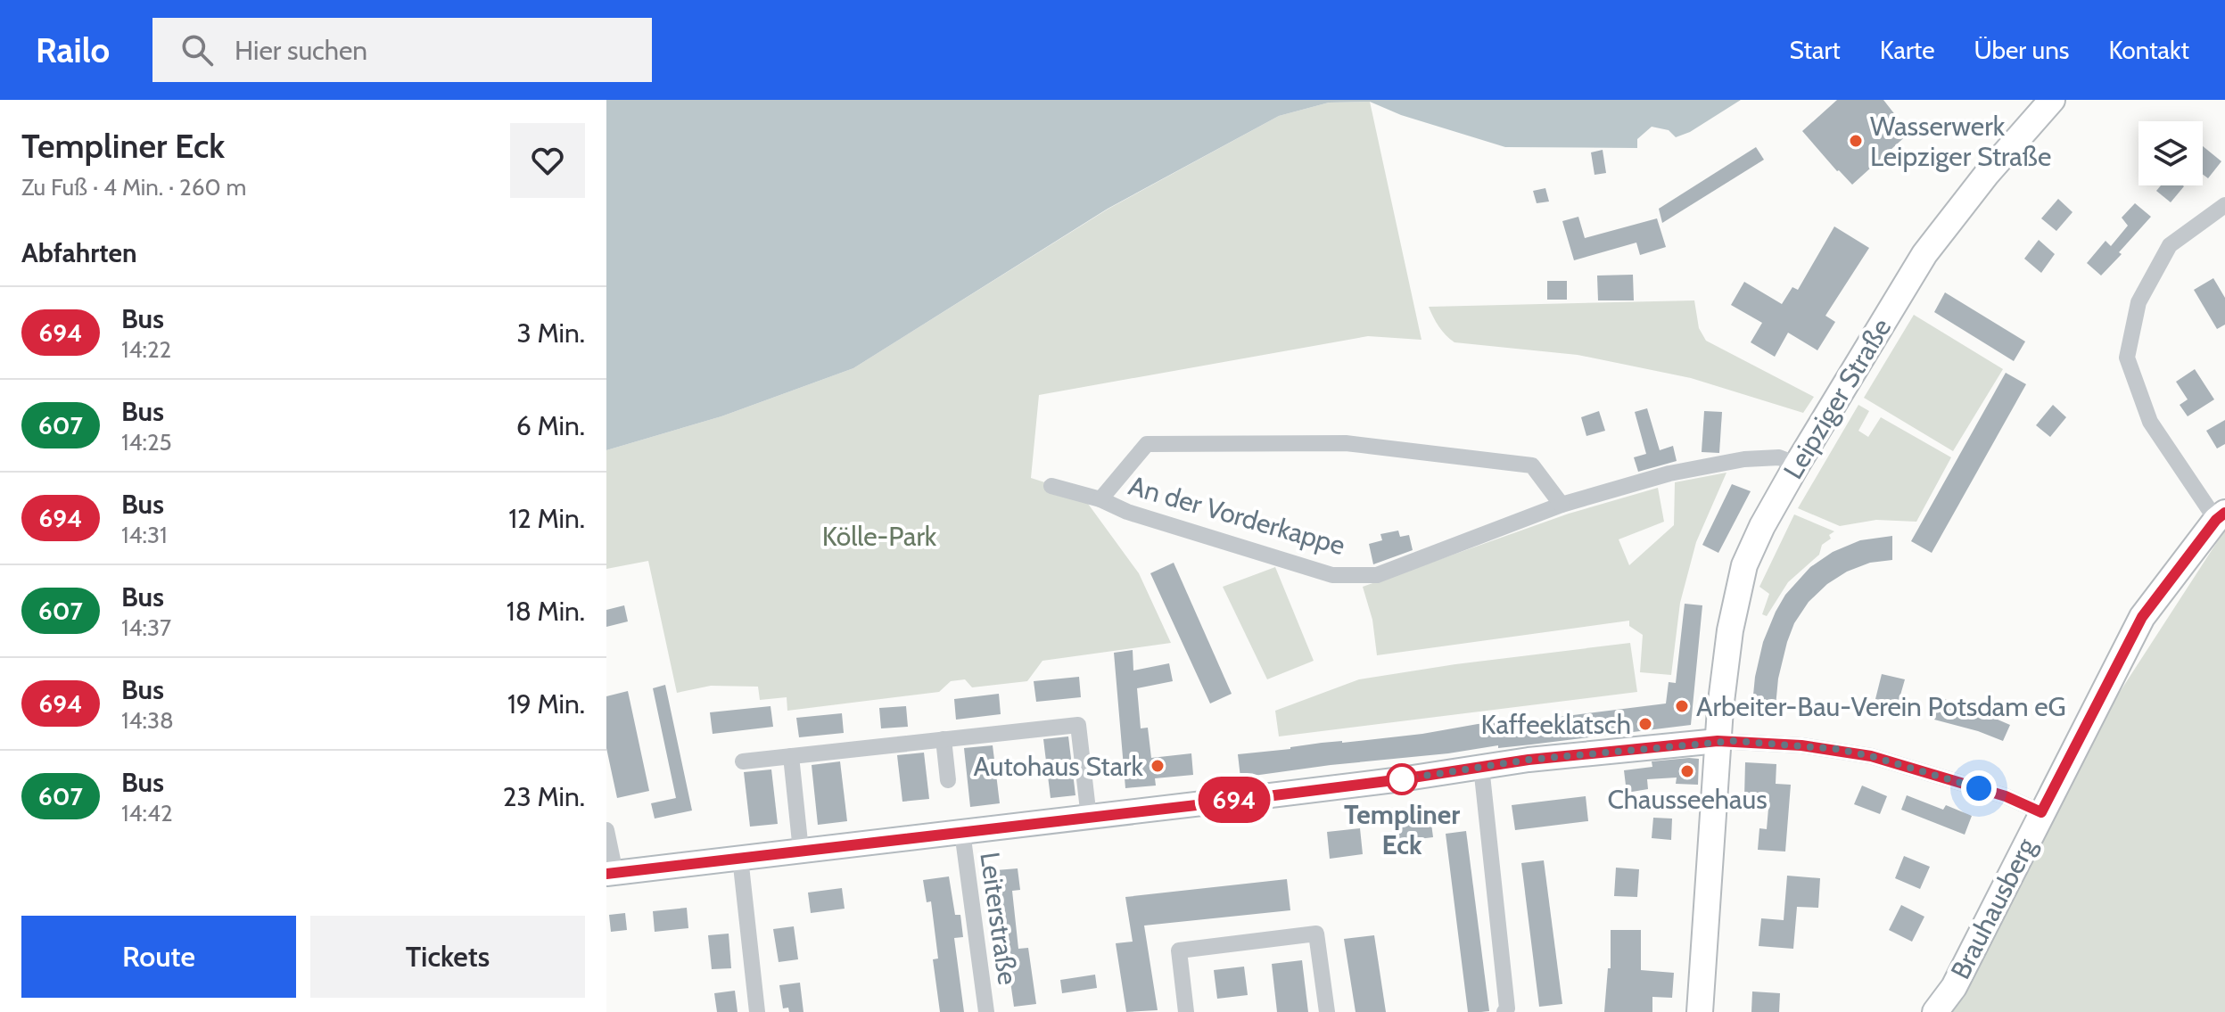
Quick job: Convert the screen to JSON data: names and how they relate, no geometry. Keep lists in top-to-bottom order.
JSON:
{
  "streets": {
    "main road": ["Leipziger Straße", "Brauhausberg"],
    "street": ["An der Vorderkappe", "Leiterstraße"]
  },
  "crossings": [
    ["Leipziger Straße", "An der Vorderkappe"]
  ],
  "parks": ["Kölle-Park"],
  "places": [
    "Wasserwerk Leipziger Straße",
    "Arbeiter-Bau-Verein Potsdam eG",
    "Kaffeeklatsch",
    "Autohaus Stark",
    "Chausseehaus",
    "Templiner Eck"
  ],
  "lines": ["bus line 694"],
  "page": {
    "header": "Railo",
    "search": "Hier suchen",
    "nav": [
      "Start",
      "Karte",
      "Über uns",
      "Kontakt"
    ],
    "heading": [
      ["Templiner Eck", "Zu Fuß · 4 Min. · 260 m"],
      "Abfahrten"
    ],
    "on_map": "694",
    "list": [
      {
        "mark": "694",
        "name": "Bus",
        "note": "14:22",
        "value": "3 Min."
      },
      {
        "mark": "607",
        "name": "Bus",
        "note": "14:25",
        "value": "6 Min."
      },
      {
        "mark": "694",
        "name": "Bus",
        "note": "14:31",
        "value": "12 Min."
      },
      {
        "mark": "607",
        "name": "Bus",
        "note": "14:37",
        "value": "18 Min."
      },
      {
        "mark": "694",
        "name": "Bus",
        "note": "14:38",
        "value": "19 Min."
      },
      {
        "mark": "607",
        "name": "Bus",
        "note": "14:42",
        "value": "23 Min."
      }
    ],
    "buttons": ["Route", "Tickets"]
  }
}
